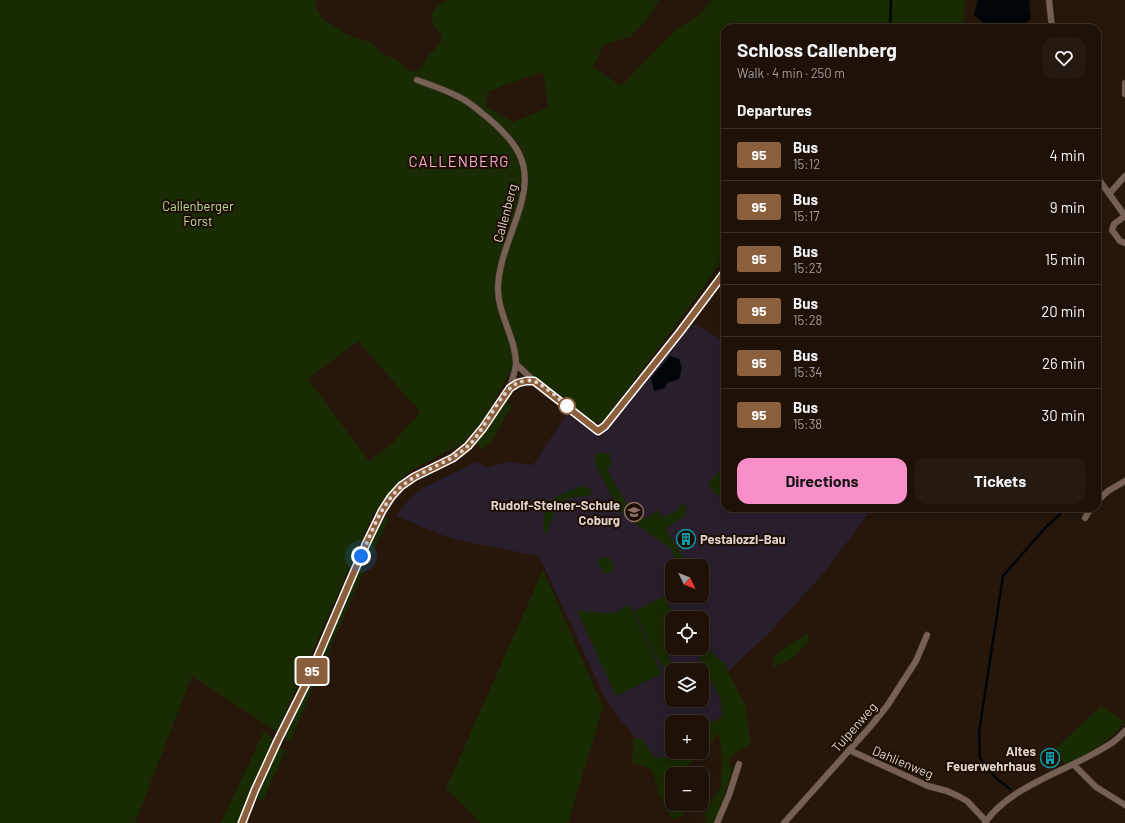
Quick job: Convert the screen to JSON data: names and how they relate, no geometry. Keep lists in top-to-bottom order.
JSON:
{
  "streets": {
    "street": ["Callenberg", "Tulpenweg", "Dahlienweg"]
  },
  "crossings": [
    ["Tulpenweg", "Dahlienweg"]
  ],
  "districts": ["CALLENBERG"],
  "parks": ["Callenberger Forst"],
  "places": {
    "school or university": ["Rudolf-Steiner-Schule Coburg"],
    "building": ["Pestalozzi-Bau", "Altes Feuerwehrhaus"]
  },
  "lines": ["bus line 95"],
  "north": "bottom right",
  "page": {
    "on_map": "95",
    "heading": [
      ["Schloss Callenberg", "Walk · 4 min · 250 m"],
      "Departures"
    ],
    "list": [
      {
        "mark": "95",
        "name": "Bus",
        "note": "15:12",
        "value": "4 min"
      },
      {
        "mark": "95",
        "name": "Bus",
        "note": "15:17",
        "value": "9 min"
      },
      {
        "mark": "95",
        "name": "Bus",
        "note": "15:23",
        "value": "15 min"
      },
      {
        "mark": "95",
        "name": "Bus",
        "note": "15:28",
        "value": "20 min"
      },
      {
        "mark": "95",
        "name": "Bus",
        "note": "15:34",
        "value": "26 min"
      },
      {
        "mark": "95",
        "name": "Bus",
        "note": "15:38",
        "value": "30 min"
      }
    ],
    "buttons": ["Directions", "Tickets"],
    "map_buttons": ["+", "−"]
  }
}
